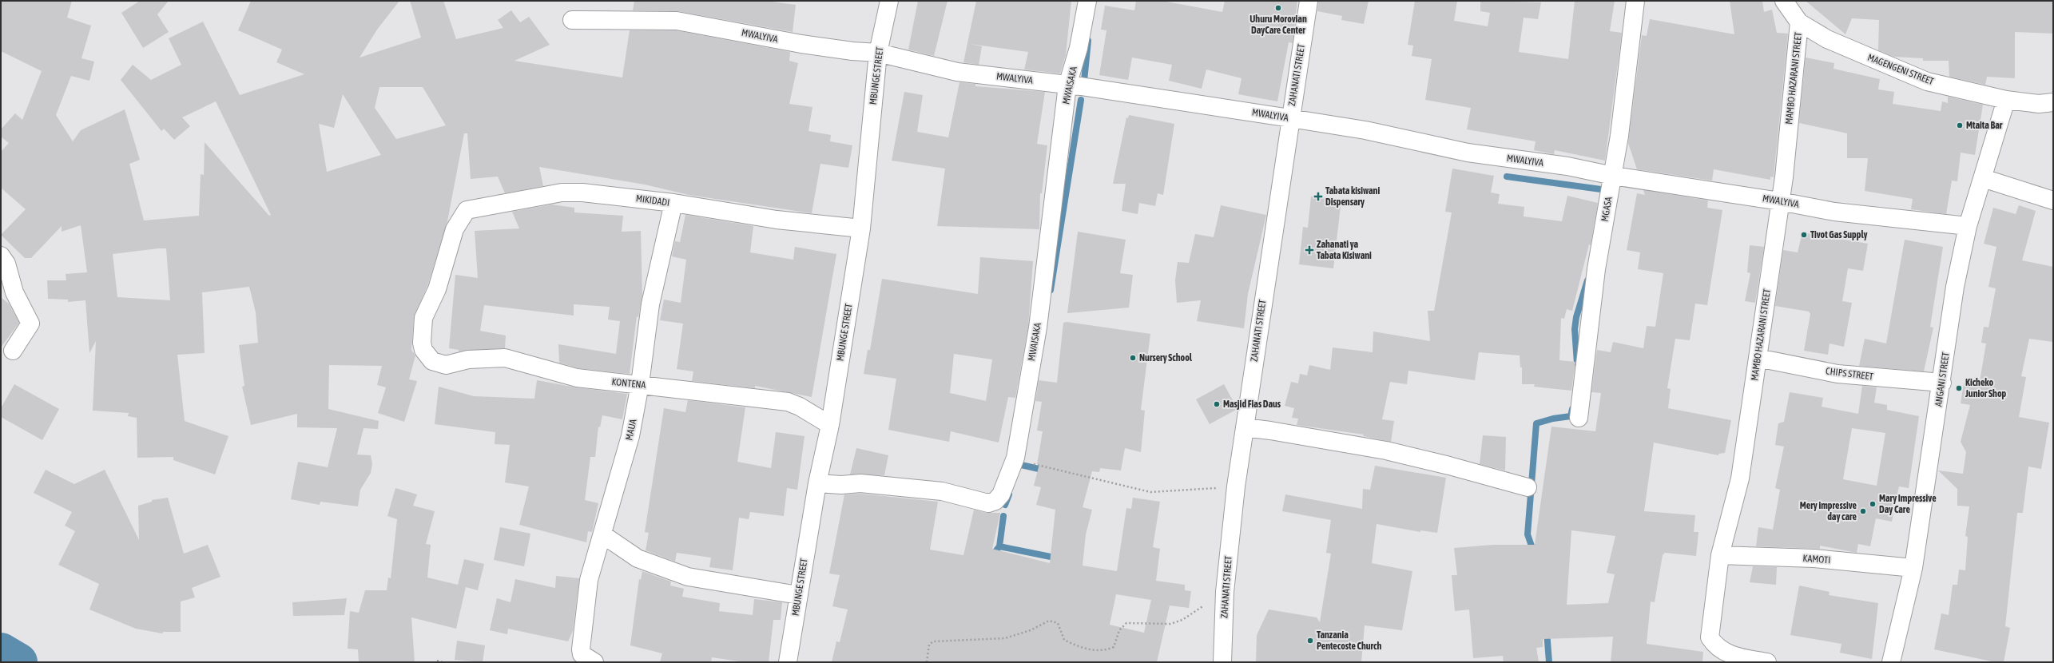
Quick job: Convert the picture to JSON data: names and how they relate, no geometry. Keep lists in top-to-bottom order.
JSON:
{
  "streets": {
    "street": [
      "MWALYIVA",
      "MAGENGENI STREET",
      "ZAHANATI STREET",
      "MBUNGE STREET",
      "MAMBO HAZARANI STREET",
      "MWAISAKA",
      "MIKIDADI",
      "MGASA",
      "CHIPS STREET",
      "ANGANI STREET",
      "KONTENA",
      "MAUA",
      "KAMOTI"
    ]
  },
  "crossings": [
    ["MWALYIVA", "ZAHANATI STREET"],
    ["MWALYIVA", "MBUNGE STREET"],
    ["MWALYIVA", "MAMBO HAZARANI STREET"],
    ["MWALYIVA", "MWAISAKA"],
    ["MWALYIVA", "MGASA"],
    ["MWALYIVA", "ANGANI STREET"],
    ["MAGENGENI STREET", "MAMBO HAZARANI STREET"],
    ["MAGENGENI STREET", "ANGANI STREET"],
    ["MBUNGE STREET", "MWAISAKA"],
    ["MBUNGE STREET", "MIKIDADI"],
    ["MBUNGE STREET", "KONTENA"],
    ["MAMBO HAZARANI STREET", "CHIPS STREET"],
    ["MAMBO HAZARANI STREET", "KAMOTI"],
    ["MIKIDADI", "KONTENA"],
    ["MIKIDADI", "MAUA"],
    ["CHIPS STREET", "ANGANI STREET"],
    ["ANGANI STREET", "KAMOTI"],
    ["KONTENA", "MAUA"]
  ],
  "places": {
    "other": [
      "Uhuru Morovian DayCare Center",
      "Mtaita Bar",
      "Tivot Gas Supply",
      "Nursery School",
      "Kicheko Junior Shop",
      "Masjid Fias Daus",
      "Mary Impressive Day Care",
      "Mery impressive day care",
      "Tanzania Pentecoste Church"
    ],
    "health": ["Tabata kisiwani Dispensary", "Zahanati ya Tabata Kisiwani"]
  }
}
